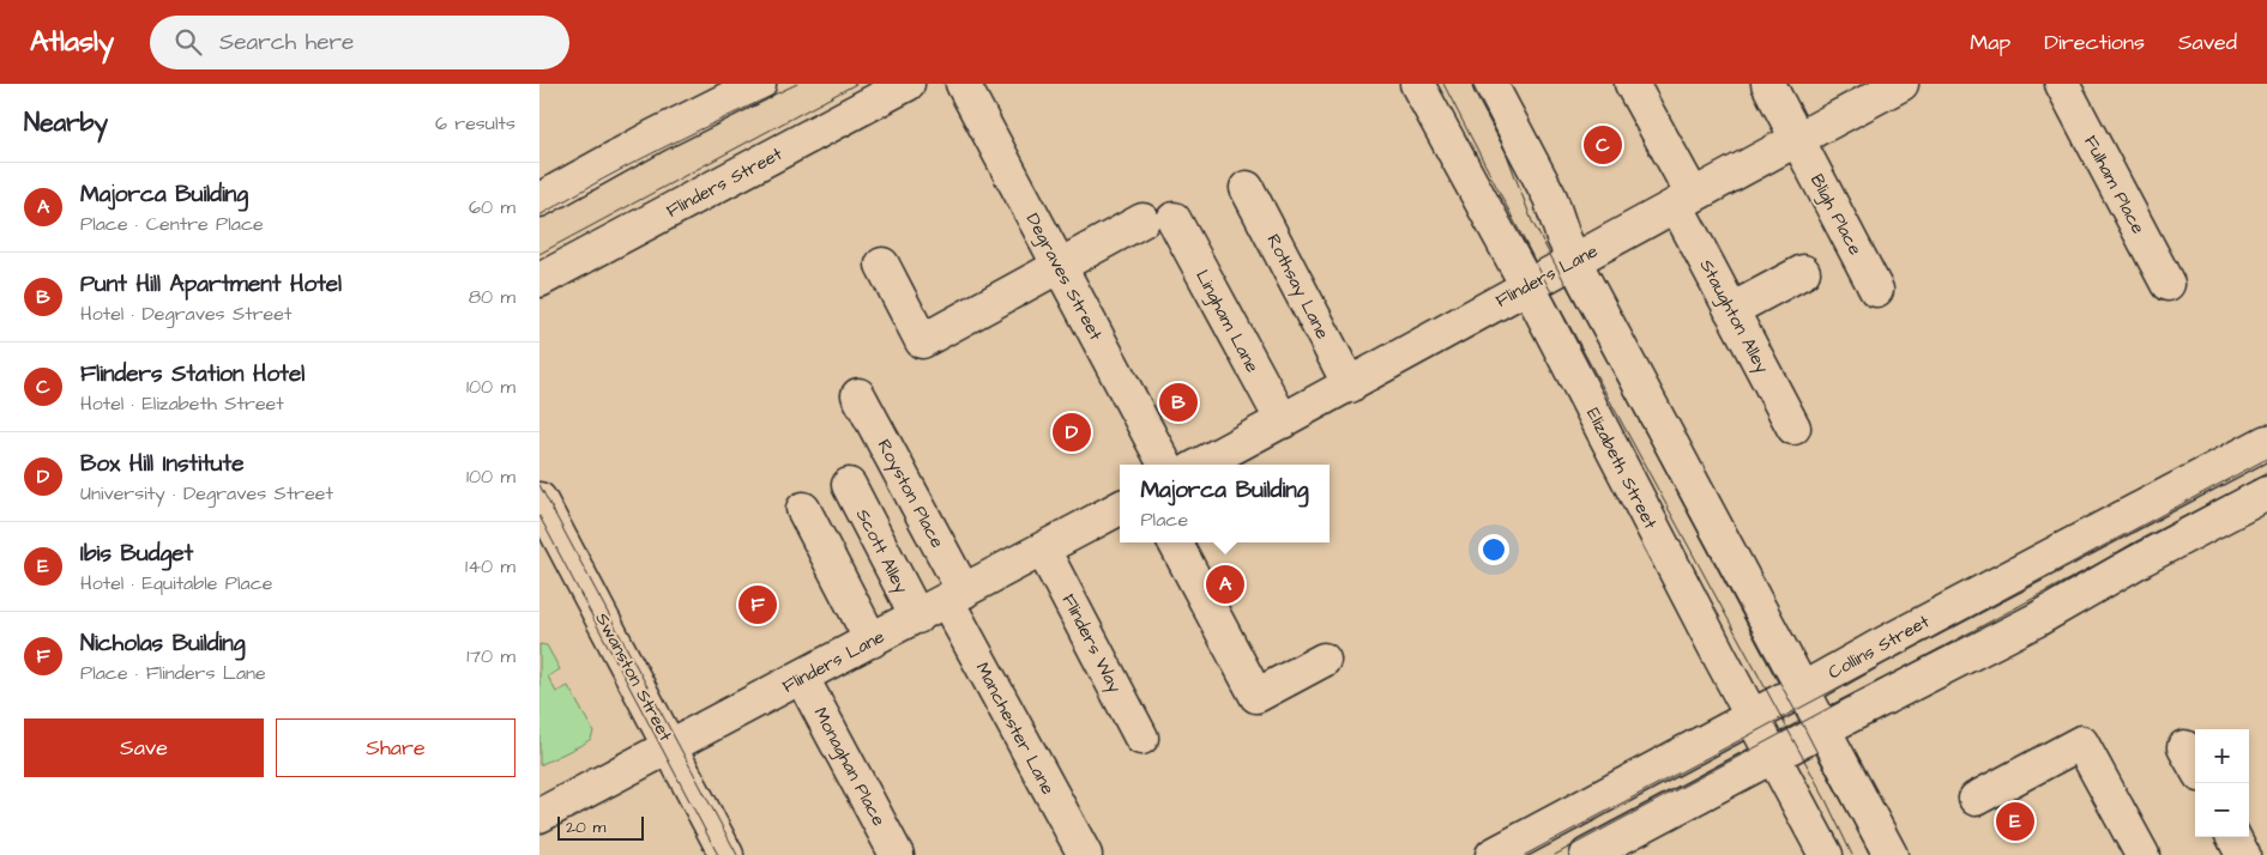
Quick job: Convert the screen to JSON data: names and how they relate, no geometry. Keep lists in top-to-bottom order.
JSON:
{
  "streets": {
    "street": [
      "Flinders Street",
      "Fulham Place",
      "Bligh Place",
      "Flinders Lane",
      "Degraves Street",
      "Rothsay Lane",
      "Staughton Alley",
      "Lingham Lane",
      "Elizabeth Street",
      "Royston Place",
      "Scott Alley",
      "Flinders Way",
      "Collins Street",
      "Swanston Street",
      "Manchester Lane",
      "Monaghan Place"
    ]
  },
  "crossings": [
    ["Bligh Place", "Flinders Lane"],
    ["Flinders Lane", "Rothsay Lane"],
    ["Flinders Lane", "Staughton Alley"],
    ["Flinders Lane", "Lingham Lane"],
    ["Flinders Lane", "Elizabeth Street"],
    ["Flinders Lane", "Royston Place"],
    ["Flinders Lane", "Scott Alley"],
    ["Flinders Lane", "Flinders Way"],
    ["Flinders Lane", "Swanston Street"],
    ["Flinders Lane", "Manchester Lane"],
    ["Flinders Lane", "Monaghan Place"],
    ["Degraves Street", "Lingham Lane"],
    ["Elizabeth Street", "Collins Street"],
    ["Royston Place", "Manchester Lane"]
  ],
  "scale_bar": "20 m",
  "page": {
    "header": "Atlasly",
    "search": "Search here",
    "nav": ["Map", "Directions", "Saved"],
    "heading": ["Nearby", "6 results"],
    "pins": [
      "C",
      "B",
      "D",
      "A",
      "F",
      "E"
    ],
    "list": [
      {
        "mark": "A",
        "name": "Majorca Building",
        "note": "Place · Centre Place",
        "value": "60 m"
      },
      {
        "mark": "B",
        "name": "Punt Hill Apartment Hotel",
        "note": "Hotel · Degraves Street",
        "value": "80 m"
      },
      {
        "mark": "C",
        "name": "Flinders Station Hotel",
        "note": "Hotel · Elizabeth Street",
        "value": "100 m"
      },
      {
        "mark": "D",
        "name": "Box Hill Institute",
        "note": "University · Degraves Street",
        "value": "100 m"
      },
      {
        "mark": "E",
        "name": "Ibis Budget",
        "note": "Hotel · Equitable Place",
        "value": "140 m"
      },
      {
        "mark": "F",
        "name": "Nicholas Building",
        "note": "Place · Flinders Lane",
        "value": "170 m"
      }
    ],
    "popup": ["Majorca Building", "Place"],
    "buttons": ["Save", "Share"],
    "map_buttons": ["+", "−"],
    "scale": "20 m"
  }
}
